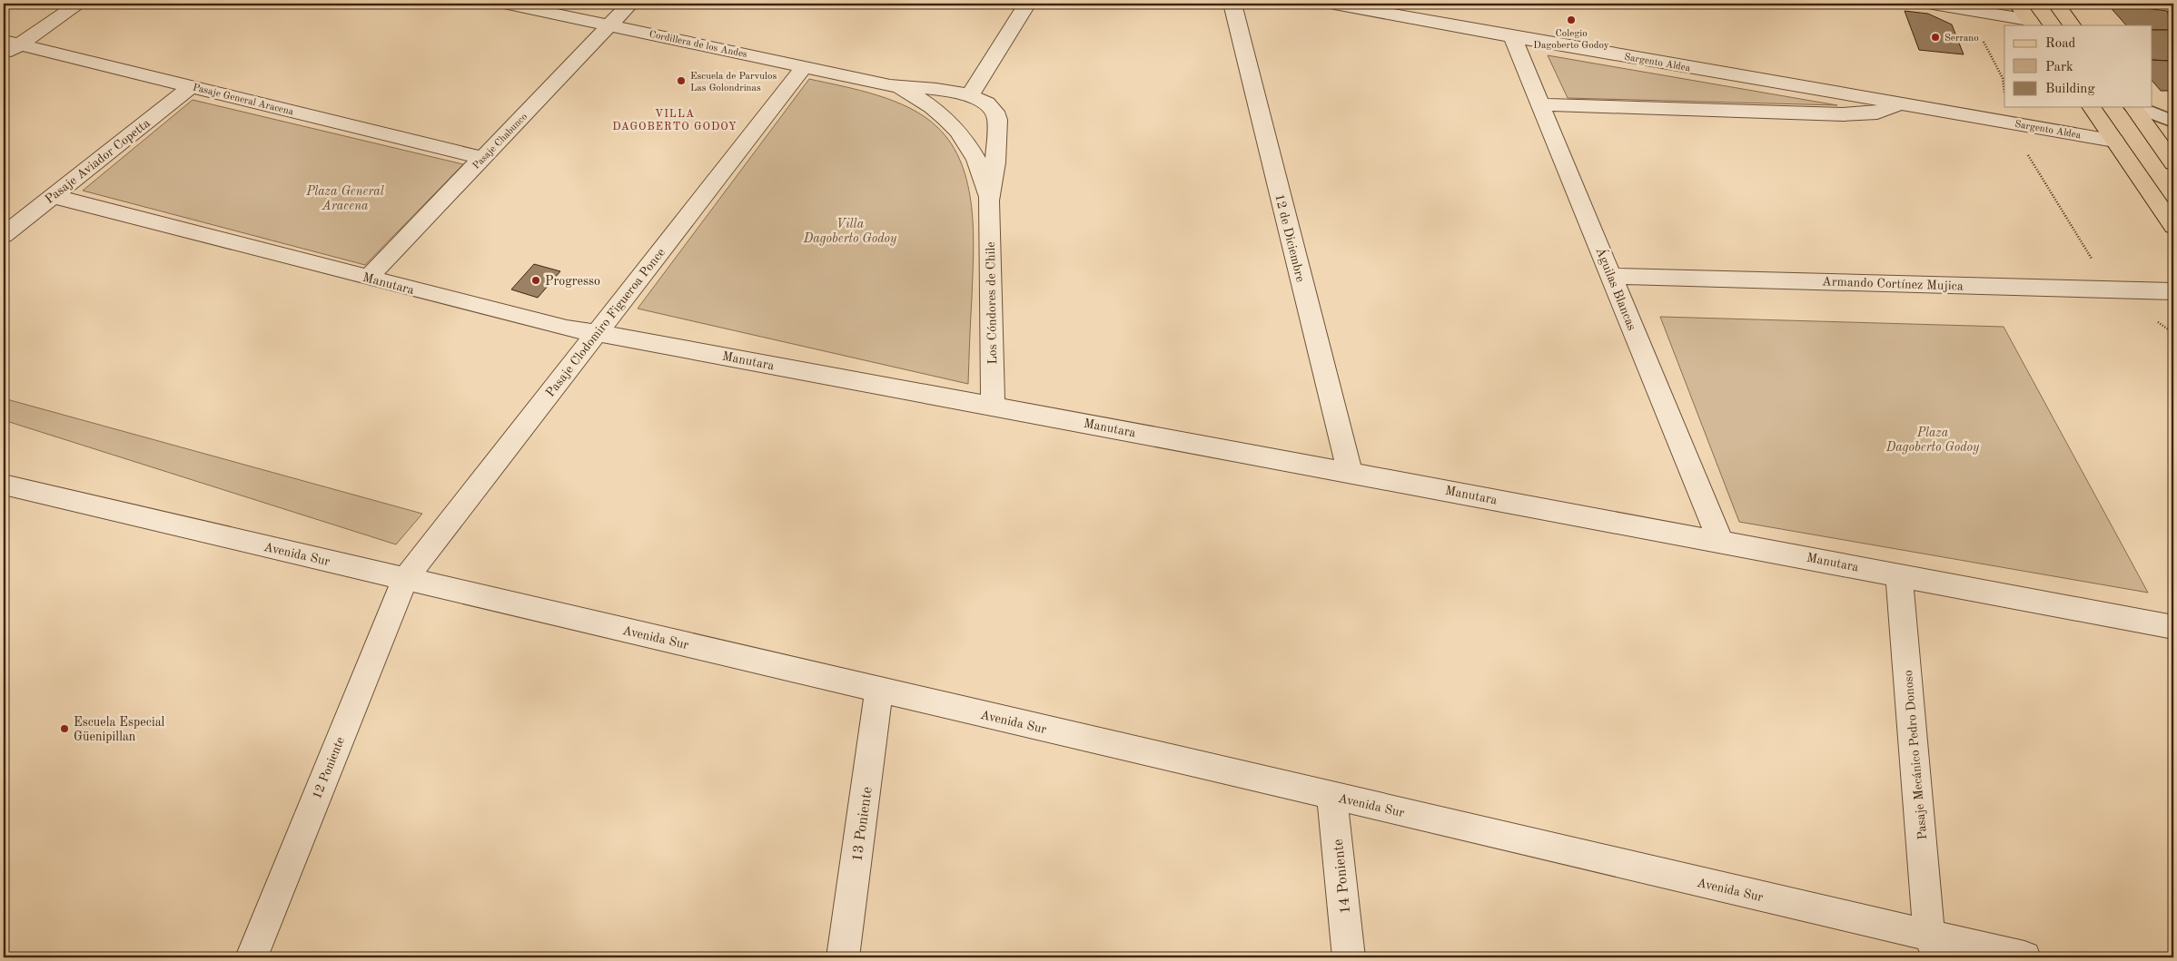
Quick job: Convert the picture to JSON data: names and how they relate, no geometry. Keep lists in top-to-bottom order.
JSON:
{
  "streets": {
    "street": [
      "Cordillera de los Andes",
      "Sargento Aldea",
      "Pasaje General Aracena",
      "Pasaje Chabunco",
      "Pasaje Aviador Copetta",
      "12 de Diciembre",
      "Manutara",
      "Armando Cortínez Mujica",
      "Águilas Blancas",
      "Los Cóndores de Chile",
      "Pasaje Clodomiro Figueroa Ponce",
      "Avenida Sur",
      "Pasaje Mecánico Pedro Donoso",
      "12 Poniente",
      "13 Poniente",
      "14 Poniente"
    ]
  },
  "crossings": [
    ["Cordillera de los Andes", "Pasaje Chabunco"],
    ["Cordillera de los Andes", "Los Cóndores de Chile"],
    ["Cordillera de los Andes", "Pasaje Clodomiro Figueroa Ponce"],
    ["Sargento Aldea", "Águilas Blancas"],
    ["Pasaje General Aracena", "Pasaje Chabunco"],
    ["Pasaje General Aracena", "Pasaje Aviador Copetta"],
    ["Pasaje Chabunco", "Manutara"],
    ["Pasaje Aviador Copetta", "Manutara"],
    ["12 de Diciembre", "Manutara"],
    ["Manutara", "Águilas Blancas"],
    ["Manutara", "Los Cóndores de Chile"],
    ["Manutara", "Pasaje Clodomiro Figueroa Ponce"],
    ["Manutara", "Pasaje Mecánico Pedro Donoso"],
    ["Armando Cortínez Mujica", "Águilas Blancas"],
    ["Pasaje Clodomiro Figueroa Ponce", "Avenida Sur"],
    ["Pasaje Clodomiro Figueroa Ponce", "12 Poniente"],
    ["Avenida Sur", "Pasaje Mecánico Pedro Donoso"],
    ["Avenida Sur", "12 Poniente"],
    ["Avenida Sur", "13 Poniente"],
    ["Avenida Sur", "14 Poniente"]
  ],
  "districts": ["VILLA DAGOBERTO GODOY"],
  "parks": ["Plaza General Aracena", "Villa Dagoberto Godoy", "Plaza Dagoberto Godoy"],
  "places": [
    "Colegio Dagoberto Godoy",
    "Serrano",
    "Escuela de Parvulos Las Golondrinas",
    "Progresso",
    "Escuela Especial Güenipillan"
  ],
  "legend": ["Road", "Park", "Building"]
}
